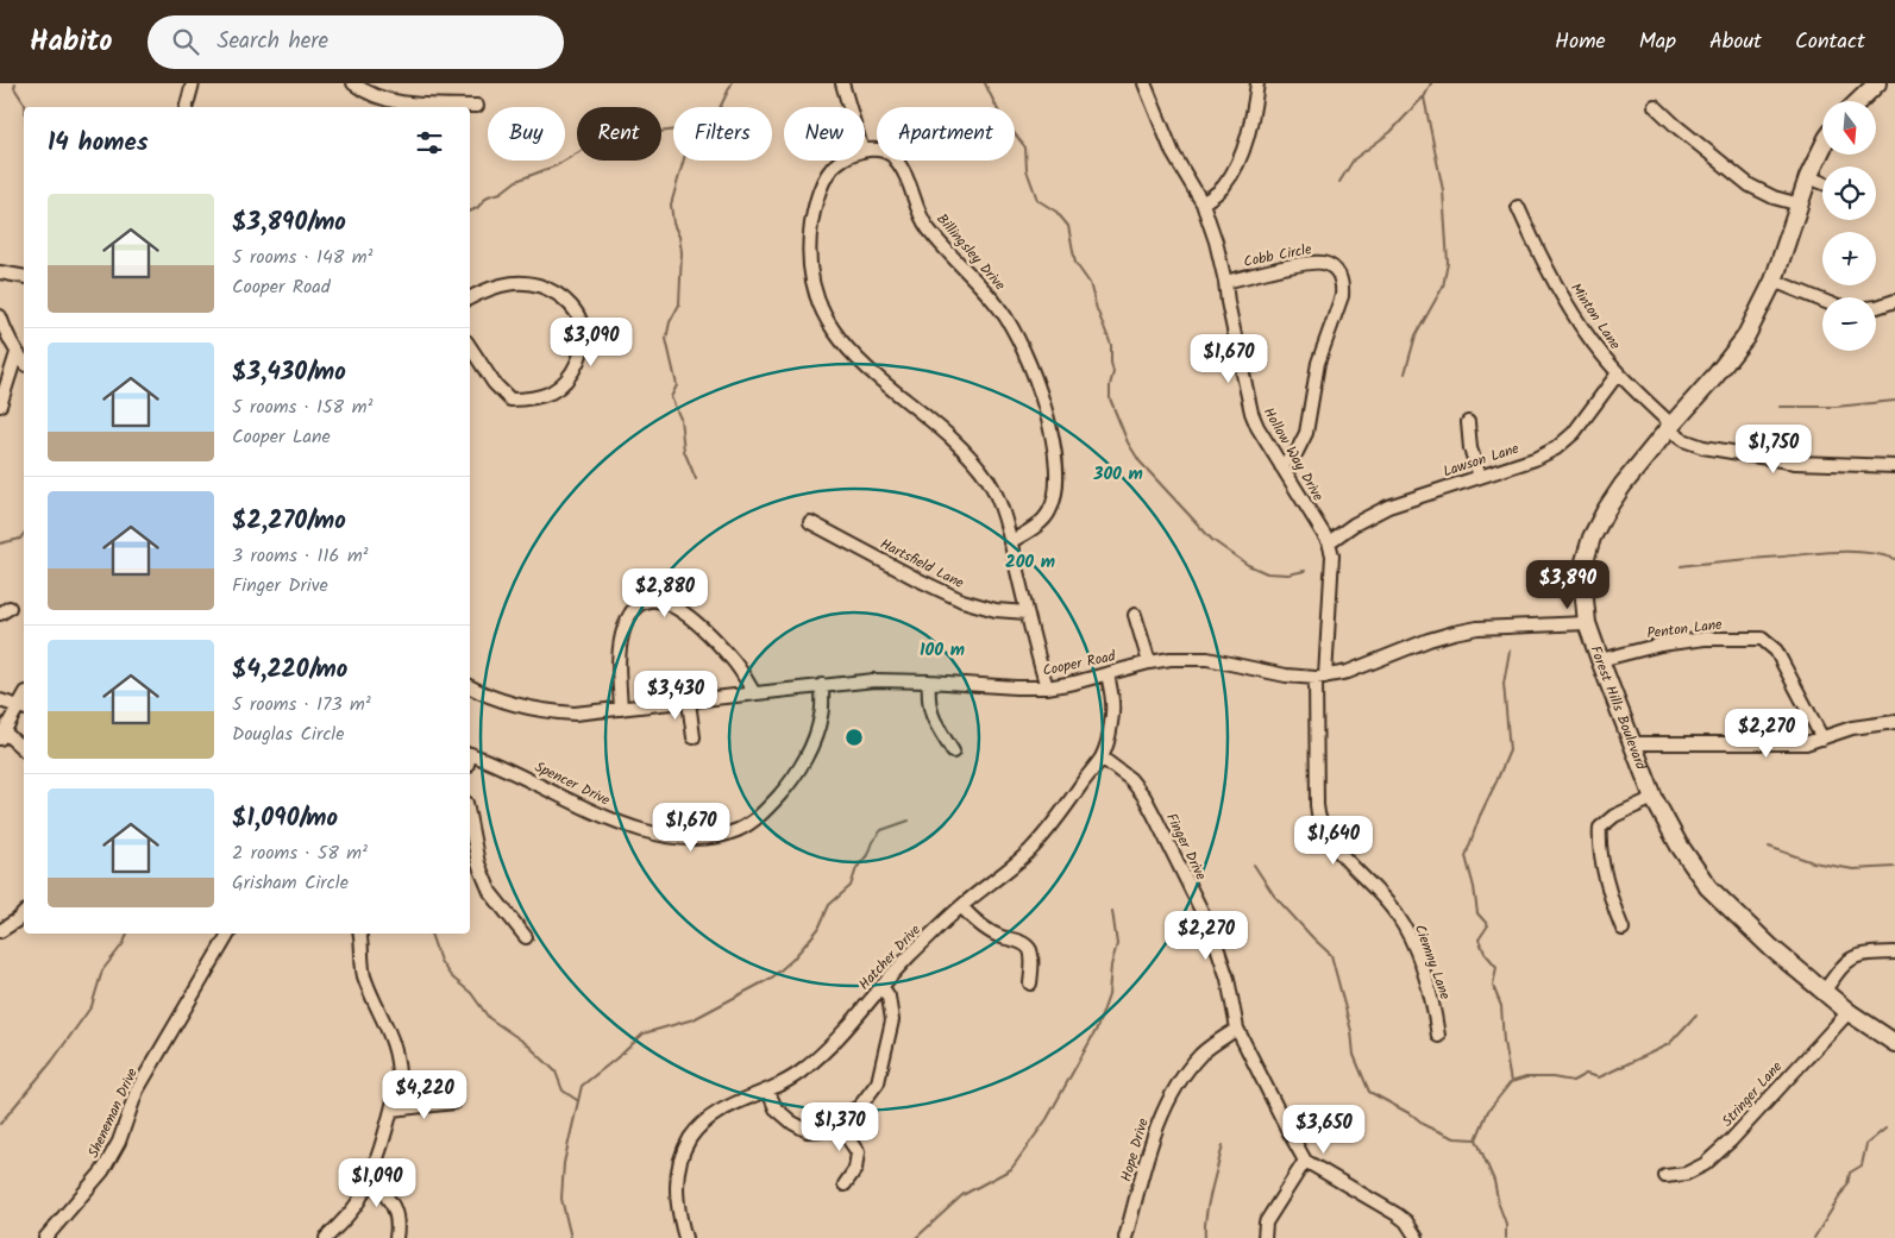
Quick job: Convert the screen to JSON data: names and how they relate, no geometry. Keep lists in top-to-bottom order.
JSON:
{
  "streets": {
    "main road": ["Forest Hills Boulevard"],
    "street": [
      "Billingsley Drive",
      "Cobb Circle",
      "Minton Lane",
      "Hollow Way Drive",
      "Lawson Lane",
      "Hartsfield Lane",
      "Penton Lane",
      "Cooper Road",
      "Spencer Drive",
      "Finger Drive",
      "Hatcher Drive",
      "Ciemny Lane",
      "Stringer Lane",
      "Sheneman Drive",
      "Hope Drive"
    ]
  },
  "crossings": [
    ["Cobb Circle", "Hollow Way Drive"],
    ["Minton Lane", "Lawson Lane"],
    ["Minton Lane", "Forest Hills Boulevard"],
    ["Hollow Way Drive", "Lawson Lane"],
    ["Hollow Way Drive", "Cooper Road"],
    ["Hollow Way Drive", "Ciemny Lane"],
    ["Penton Lane", "Forest Hills Boulevard"],
    ["Cooper Road", "Forest Hills Boulevard"],
    ["Cooper Road", "Spencer Drive"],
    ["Cooper Road", "Hatcher Drive"],
    ["Cooper Road", "Ciemny Lane"],
    ["Forest Hills Boulevard", "Stringer Lane"],
    ["Finger Drive", "Hatcher Drive"],
    ["Finger Drive", "Hope Drive"]
  ],
  "north": "bottom",
  "page": {
    "header": "Habito",
    "search": "Search here",
    "nav": [
      "Home",
      "Map",
      "About",
      "Contact"
    ],
    "map_buttons": ["+", "−"],
    "chip": [
      "Buy",
      "Rent",
      "Filters",
      "New",
      "Apartment"
    ],
    "heading": "14 homes",
    "list": [
      {
        "name": "$3,890/mo",
        "note": "5 rooms · 148 m² · Cooper Road"
      },
      {
        "name": "$3,430/mo",
        "note": "5 rooms · 158 m² · Cooper Lane"
      },
      {
        "name": "$2,270/mo",
        "note": "3 rooms · 116 m² · Finger Drive"
      },
      {
        "name": "$4,220/mo",
        "note": "5 rooms · 173 m² · Douglas Circle"
      },
      {
        "name": "$1,090/mo",
        "note": "2 rooms · 58 m² · Grisham Circle"
      }
    ],
    "price": [
      "$3,090",
      "$1,670",
      "$1,750",
      "$3,890",
      "$2,880",
      "$3,430",
      "$2,270",
      "$1,670",
      "$1,640",
      "$2,270",
      "$4,220",
      "$1,370",
      "$3,650",
      "$1,090"
    ]
  },
  "rings": ["300 m", "200 m", "100 m"]
}
